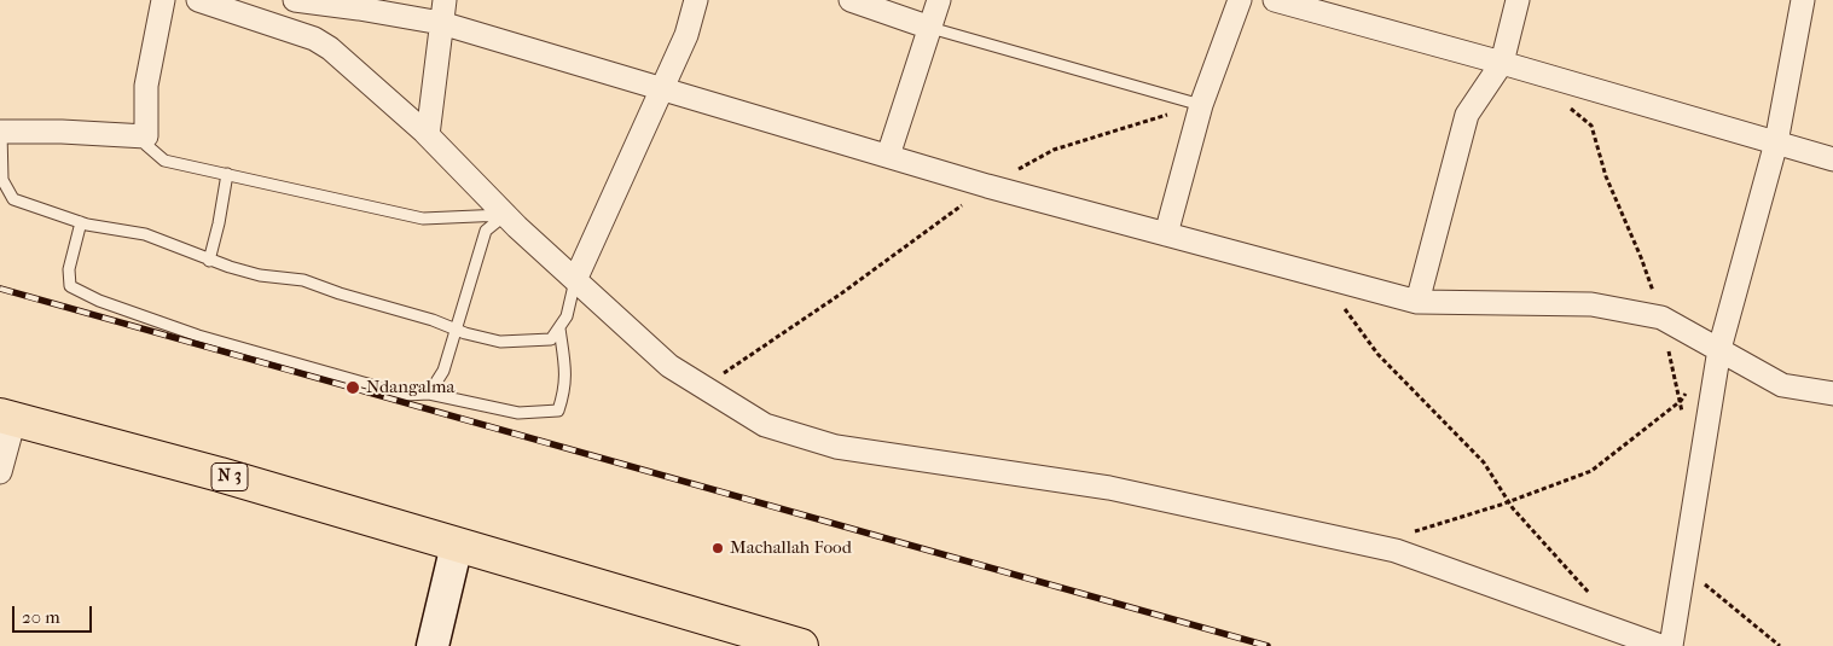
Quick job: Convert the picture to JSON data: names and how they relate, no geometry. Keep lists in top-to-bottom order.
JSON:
{
  "streets": {
    "main road": ["N 3"]
  },
  "places": ["Ndangalma", "Machallah Food"],
  "scale_bar": "20 m"
}
